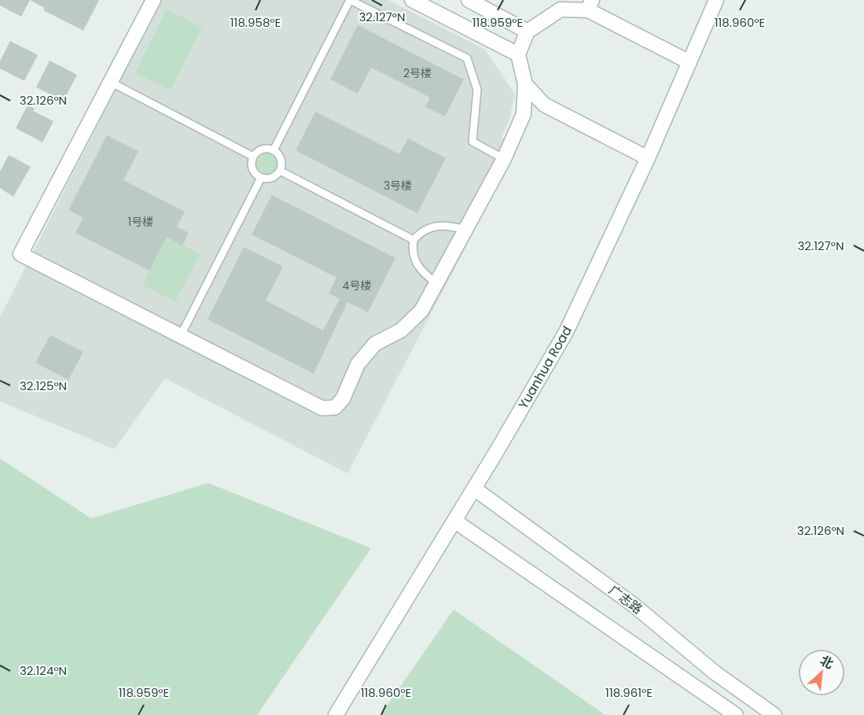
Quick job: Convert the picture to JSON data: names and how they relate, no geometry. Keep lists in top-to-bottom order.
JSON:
{
  "streets": {
    "street": ["Yuanhua Road", "广志路"]
  },
  "crossings": [
    ["Yuanhua Road", "广志路"]
  ],
  "house_numbers": [
    "2号楼",
    "3号楼",
    "1号楼",
    "4号楼"
  ],
  "north": "top right",
  "coordinates": [
    "32.127°N",
    "118.958°E",
    "118.959°E",
    "118.960°E",
    "32.126°N",
    "32.125°N",
    "32.124°N",
    "118.961°E"
  ]
}
